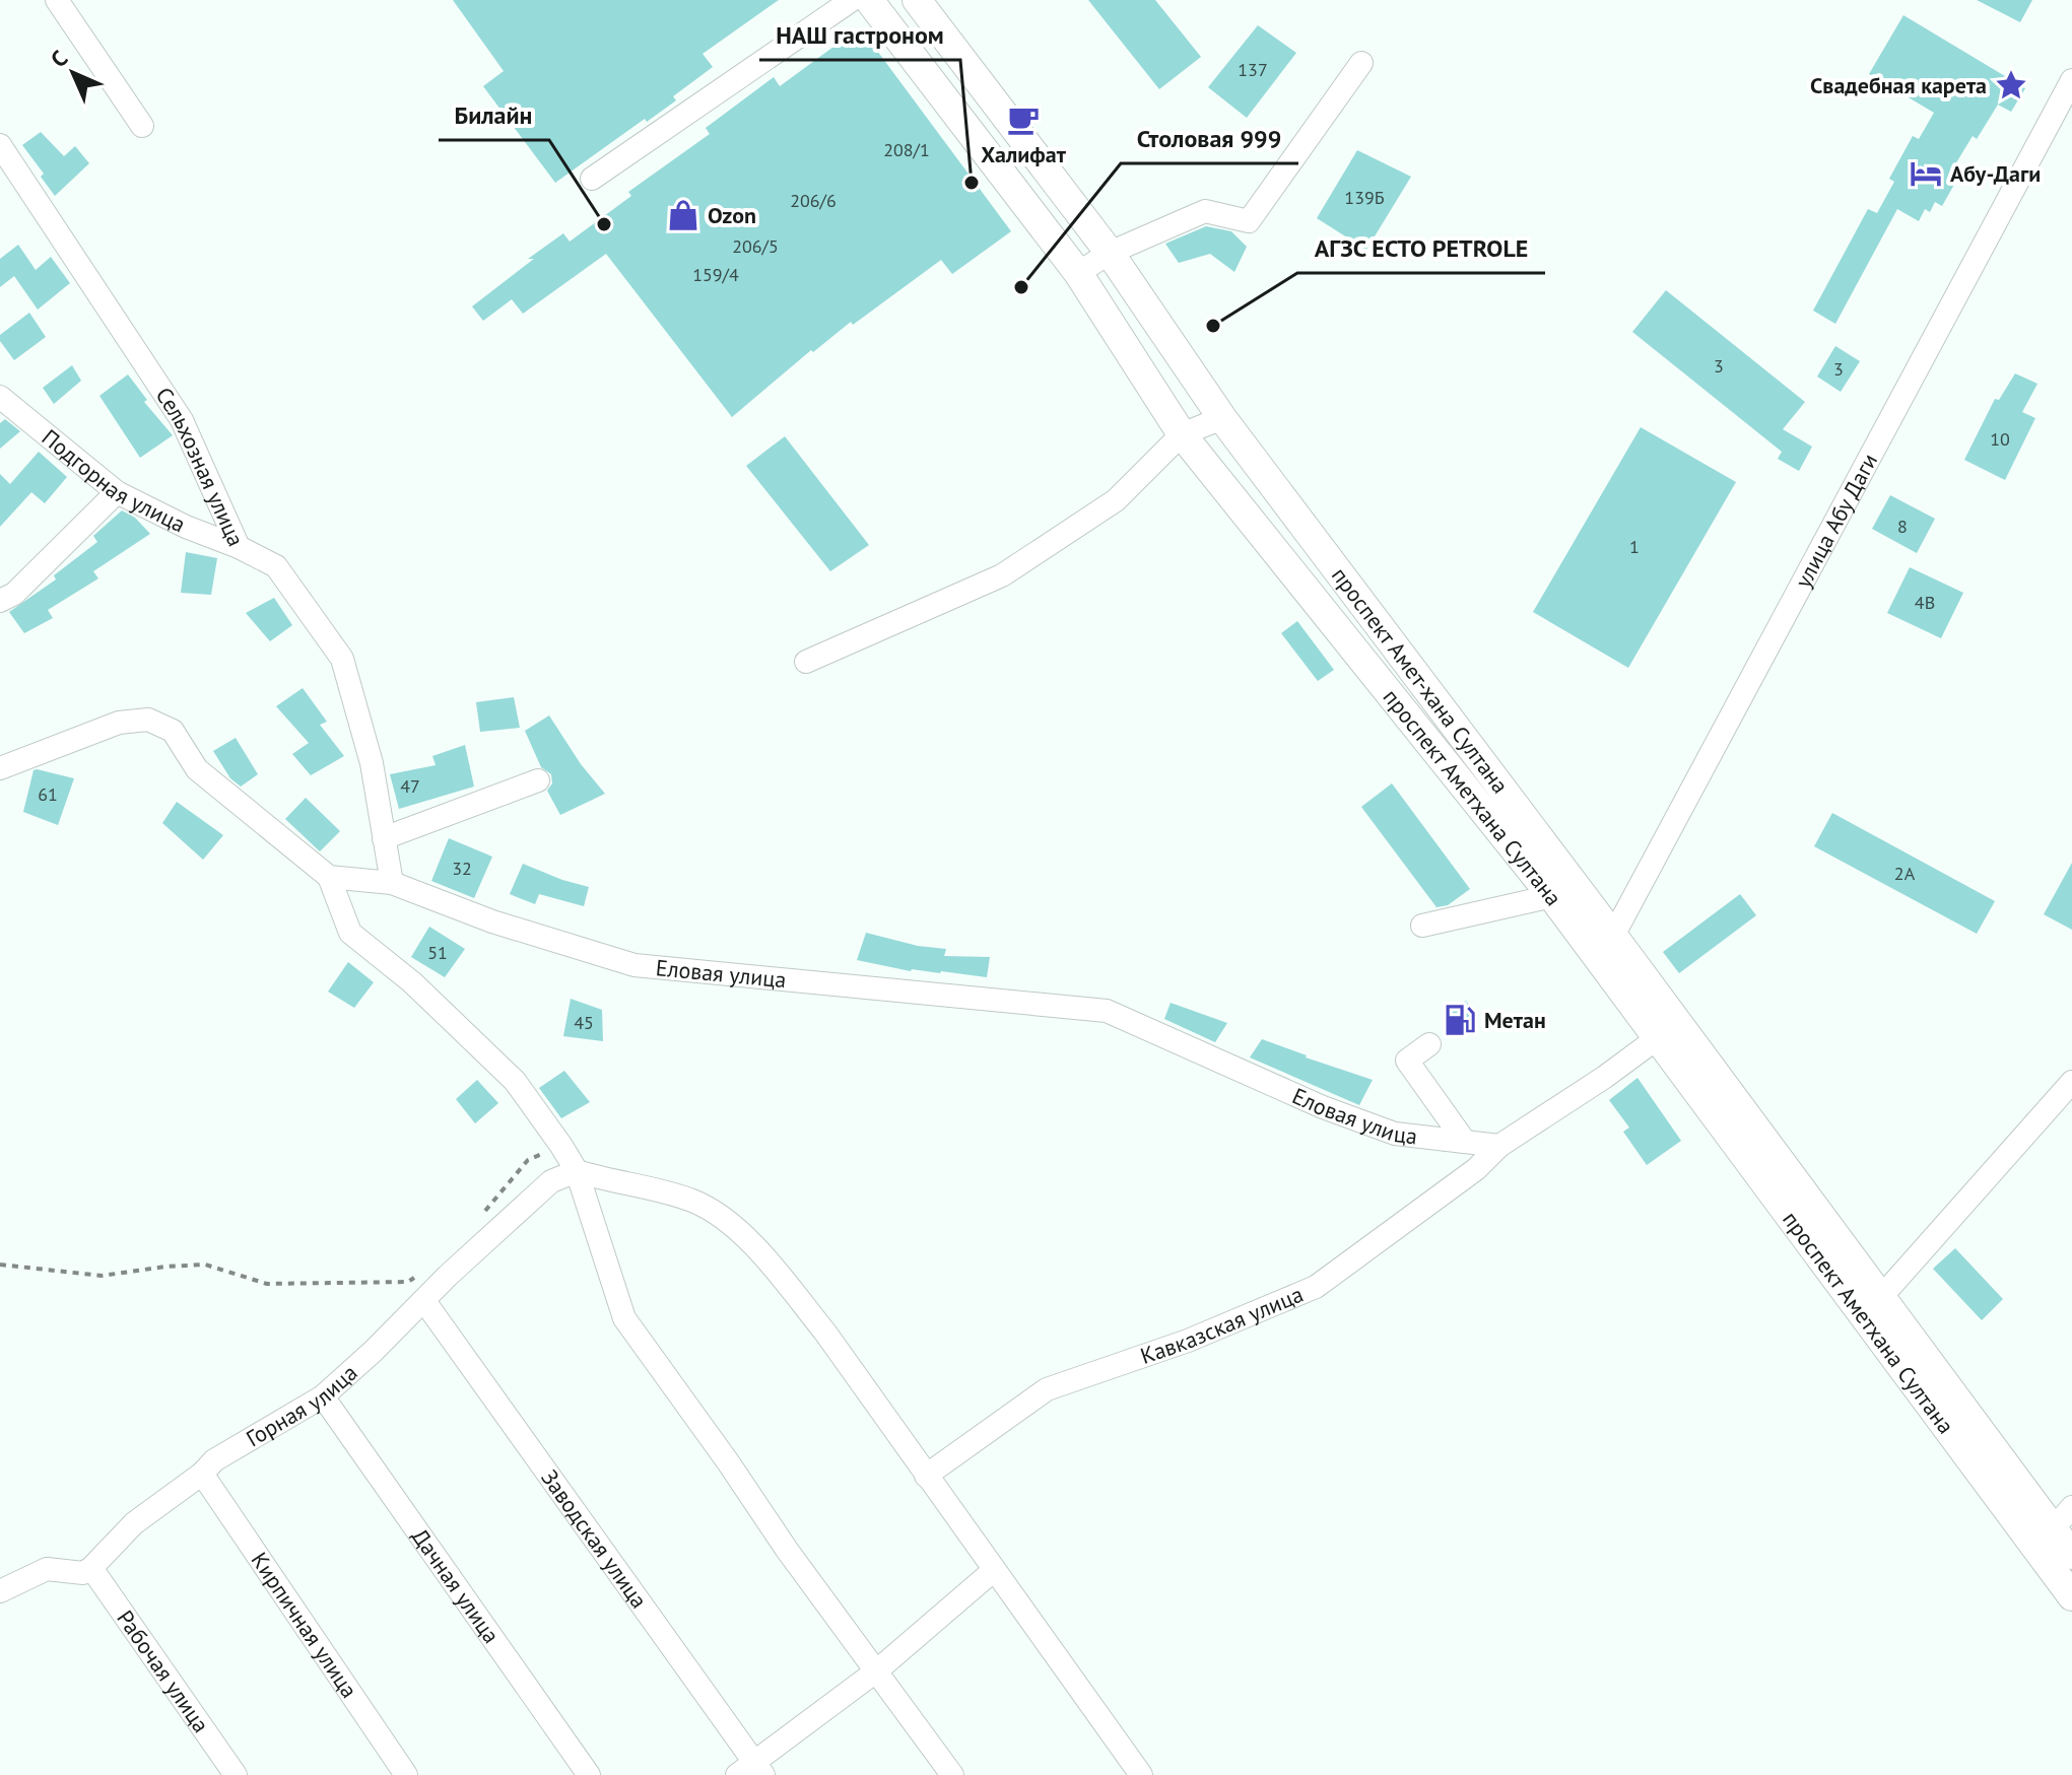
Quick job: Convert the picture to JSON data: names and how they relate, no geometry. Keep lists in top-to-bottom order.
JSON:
{
  "streets": {
    "main road": ["проспект Амет-хана Султана", "проспект Аметхана Султана"],
    "street": [
      "Сельхозная улица",
      "Подгорная улица",
      "улица Абу Даги",
      "Еловая улица",
      "Кавказская улица",
      "Горная улица",
      "Заводская улица",
      "Дачная улица",
      "Кирпичная улица",
      "Рабочая улица"
    ]
  },
  "crossings": [
    ["Сельхозная улица", "Подгорная улица"],
    ["Сельхозная улица", "Еловая улица"],
    ["улица Абу Даги", "проспект Амет-хана Султана"],
    ["улица Абу Даги", "проспект Аметхана Султана"],
    ["проспект Амет-хана Султана", "проспект Аметхана Султана"],
    ["проспект Амет-хана Султана", "Кавказская улица"],
    ["Еловая улица", "Кавказская улица"],
    ["Горная улица", "Заводская улица"],
    ["Горная улица", "Дачная улица"],
    ["Горная улица", "Кирпичная улица"],
    ["Горная улица", "Рабочая улица"]
  ],
  "places": {
    "place": ["Свадебная карета"],
    "cafe": ["Халифат"],
    "hotel": ["Абу-Даги"],
    "other": [
      "НАШ гастроном",
      "Билайн",
      "Столовая 999",
      "АГЗС ECTO PETROLE"
    ],
    "shop": ["Ozon"],
    "fuel station": ["Метан"]
  },
  "house_numbers": [
    "137",
    "208/1",
    "139Б",
    "206/6",
    "206/5",
    "159/4",
    "3",
    "3",
    "10",
    "8",
    "1",
    "4В",
    "47",
    "61",
    "32",
    "2А",
    "51",
    "45"
  ],
  "north": "top left"
}
